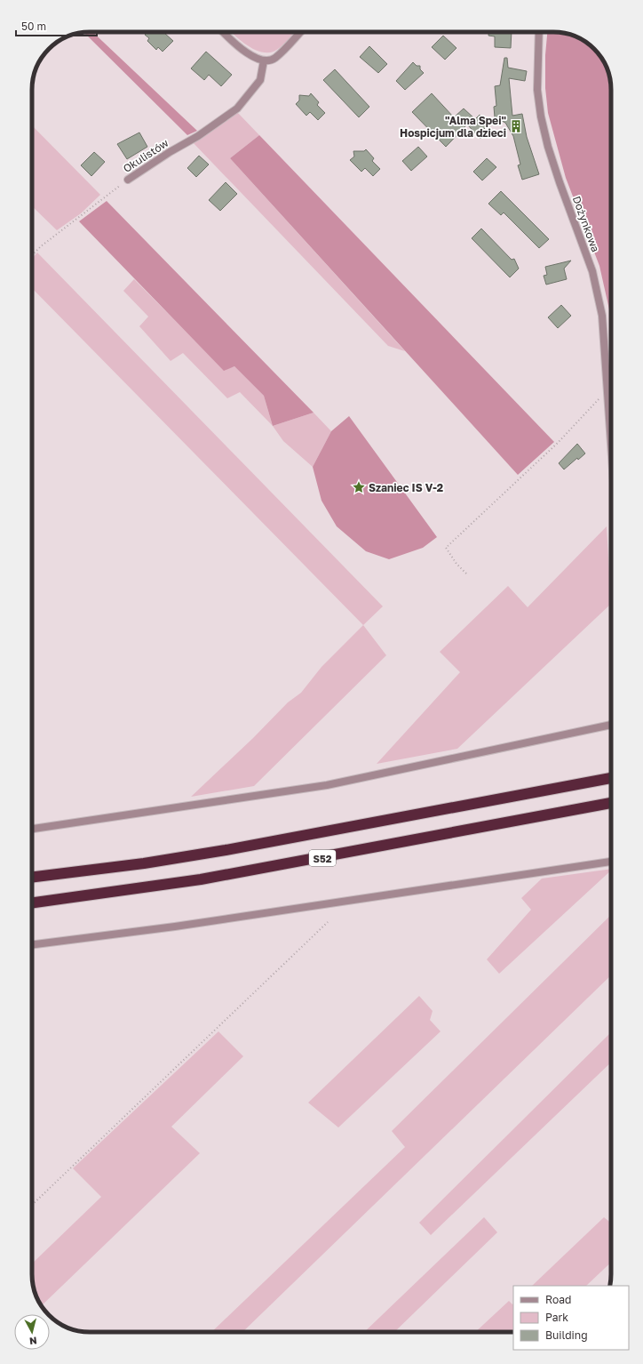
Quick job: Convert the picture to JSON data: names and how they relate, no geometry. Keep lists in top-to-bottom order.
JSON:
{
  "streets": {
    "highway": ["S52"],
    "street": ["Okulistów", "Dożynkowa"]
  },
  "places": {
    "building": ["\"Alma Spei\" Hospicjum dla dzieci"],
    "place": ["Szaniec IS V-2"]
  },
  "legend": ["Road", "Park", "Building"],
  "scale_bar": "50 m",
  "north": "bottom"
}
